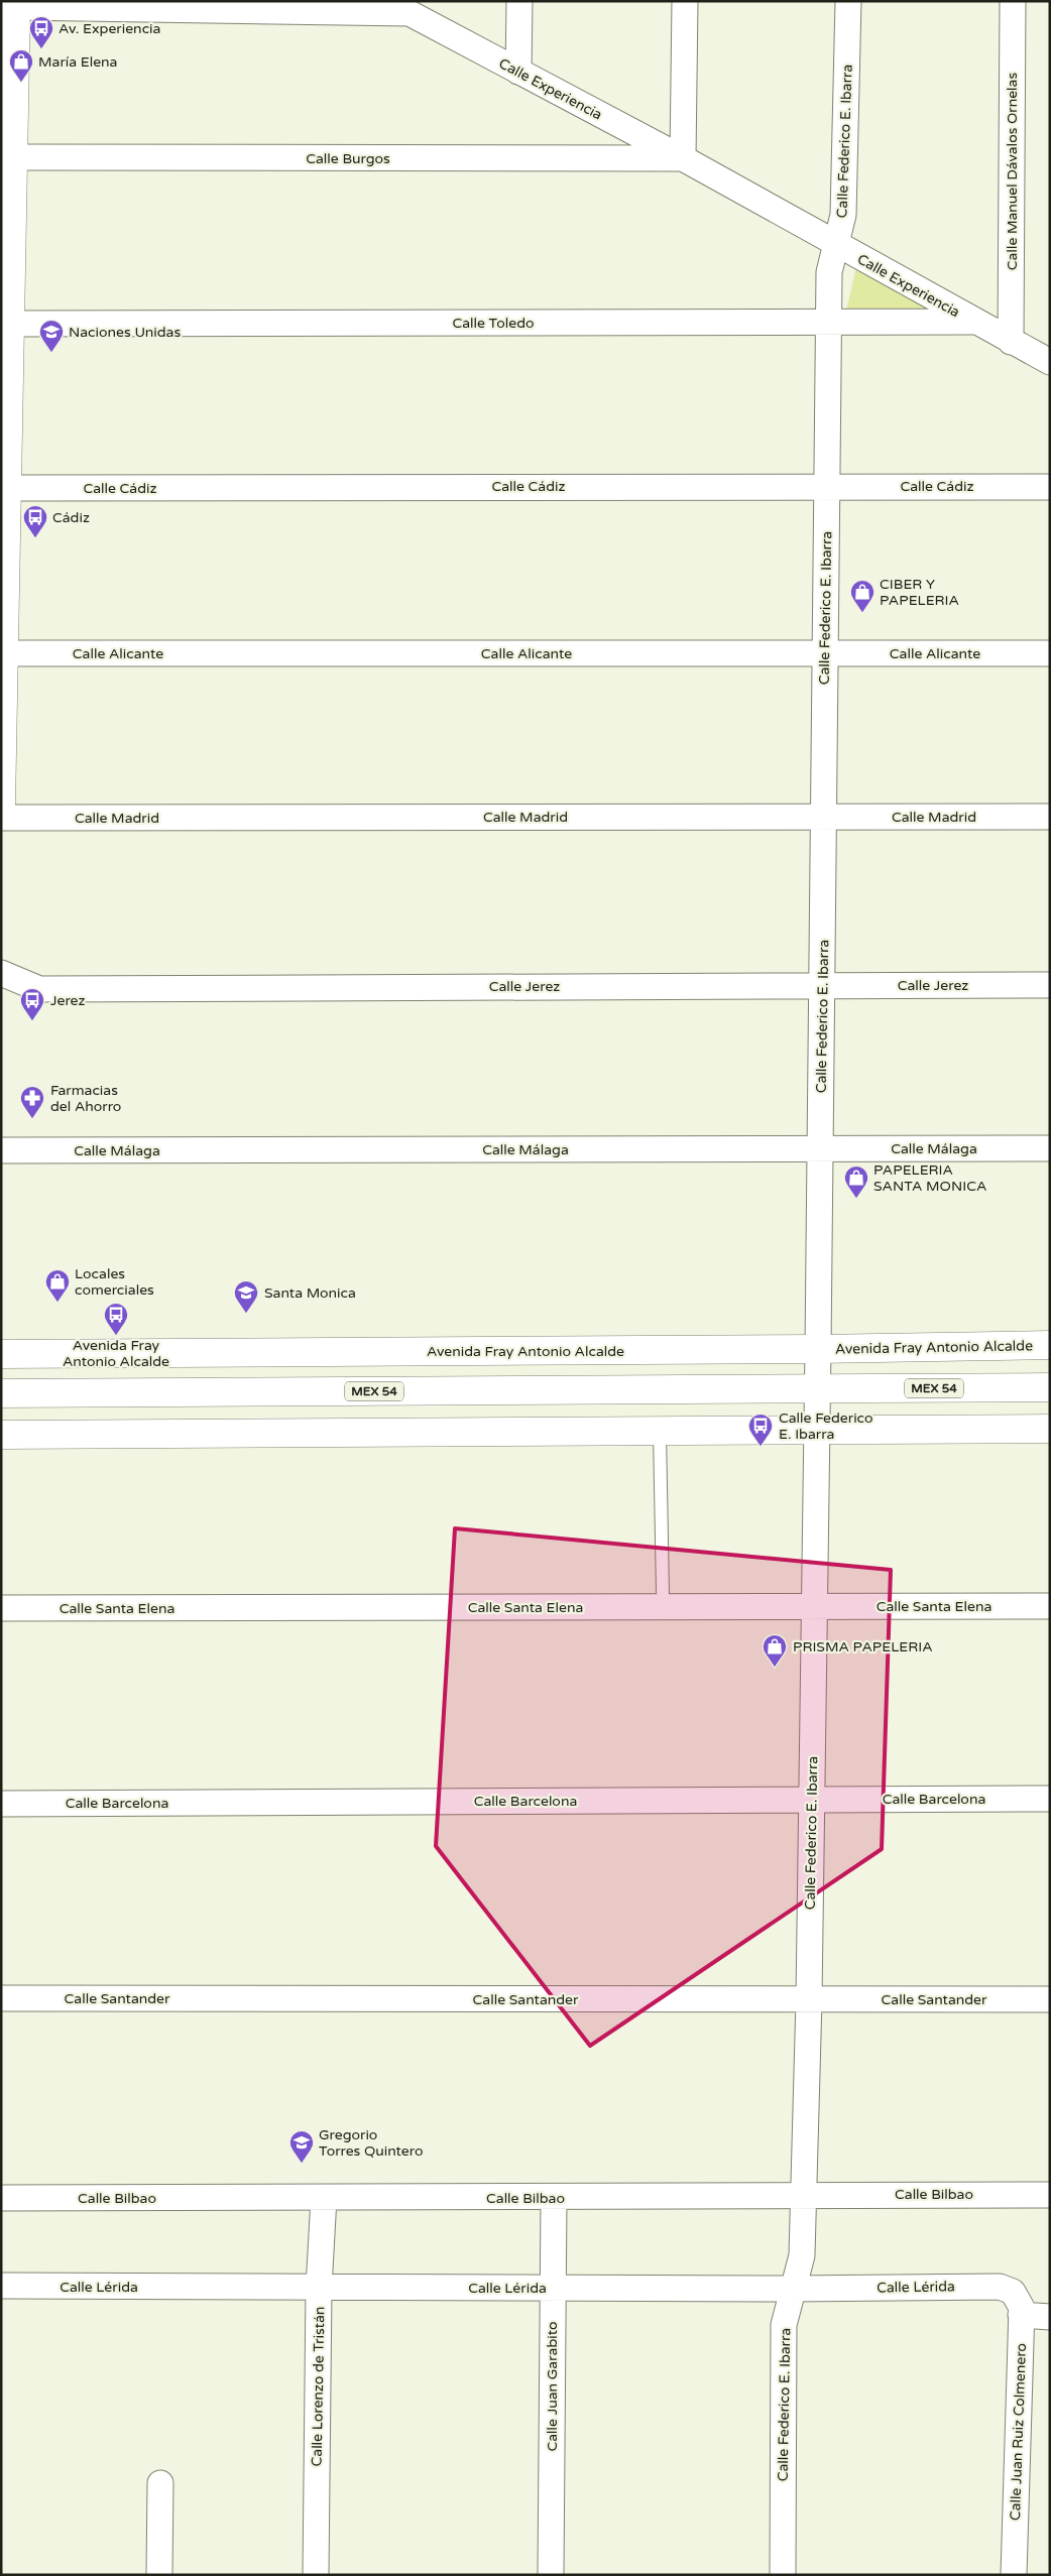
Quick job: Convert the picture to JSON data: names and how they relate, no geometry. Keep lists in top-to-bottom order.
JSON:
{
  "streets": {
    "street": [
      "Calle Experiencia",
      "Calle Federico E. Ibarra",
      "Calle Burgos",
      "Calle Manuel Dávalos Ornelas",
      "Calle Toledo",
      "Calle Cádiz",
      "Calle Alicante",
      "Calle Madrid",
      "Calle Jerez",
      "Calle Málaga",
      "Avenida Fray Antonio Alcalde",
      "MEX 54",
      "Calle Santa Elena",
      "Calle Barcelona",
      "Calle Santander",
      "Calle Bilbao",
      "Calle Lérida",
      "Calle Lorenzo de Tristán",
      "Calle Juan Garabito",
      "Calle Juan Ruiz Colmenero"
    ]
  },
  "crossings": [
    ["Calle Experiencia", "Calle Federico E. Ibarra"],
    ["Calle Experiencia", "Calle Burgos"],
    ["Calle Experiencia", "Calle Manuel Dávalos Ornelas"],
    ["Calle Experiencia", "Calle Toledo"],
    ["Calle Federico E. Ibarra", "Calle Toledo"],
    ["Calle Federico E. Ibarra", "Calle Cádiz"],
    ["Calle Federico E. Ibarra", "Calle Alicante"],
    ["Calle Federico E. Ibarra", "Calle Madrid"],
    ["Calle Federico E. Ibarra", "Calle Jerez"],
    ["Calle Federico E. Ibarra", "Calle Málaga"],
    ["Calle Federico E. Ibarra", "Avenida Fray Antonio Alcalde"],
    ["Calle Federico E. Ibarra", "MEX 54"],
    ["Calle Federico E. Ibarra", "Calle Santa Elena"],
    ["Calle Federico E. Ibarra", "Calle Barcelona"],
    ["Calle Federico E. Ibarra", "Calle Santander"],
    ["Calle Federico E. Ibarra", "Calle Bilbao"],
    ["Calle Federico E. Ibarra", "Calle Lérida"],
    ["Calle Bilbao", "Calle Lorenzo de Tristán"],
    ["Calle Bilbao", "Calle Juan Garabito"],
    ["Calle Lérida", "Calle Lorenzo de Tristán"],
    ["Calle Lérida", "Calle Juan Garabito"],
    ["Calle Lérida", "Calle Juan Ruiz Colmenero"]
  ],
  "places": {
    "bus stop": [
      "Av. Experiencia",
      "Cádiz",
      "Jerez",
      "Avenida Fray Antonio Alcalde",
      "Calle Federico E. Ibarra"
    ],
    "shop": [
      "María Elena",
      "CIBER Y PAPELERIA",
      "PAPELERIA SANTA MONICA",
      "Locales comerciales",
      "PRISMA PAPELERIA"
    ],
    "school or university": ["Naciones Unidas", "Santa Monica", "Gregorio Torres Quintero"],
    "pharmacy": ["Farmacias del Ahorro"]
  }
}
